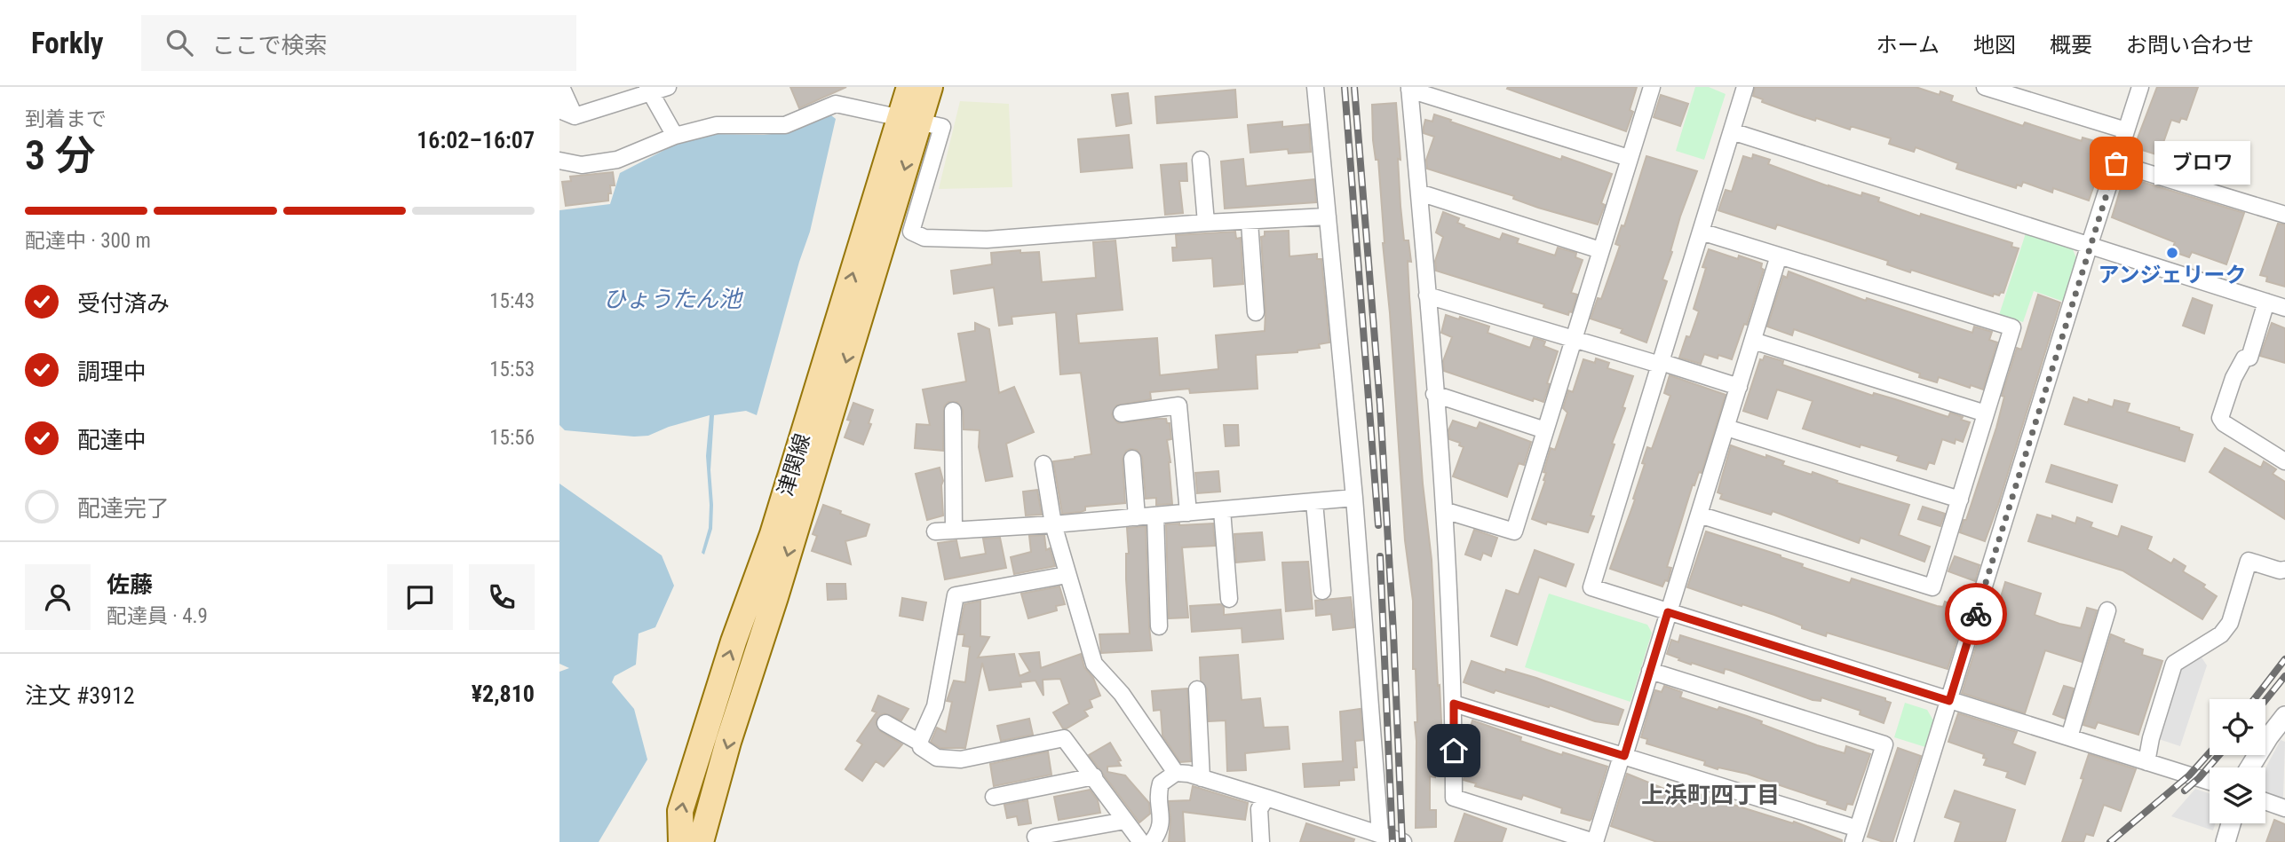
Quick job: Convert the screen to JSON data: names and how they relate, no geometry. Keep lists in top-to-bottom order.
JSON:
{
  "streets": {
    "main road": ["津関線"]
  },
  "districts": ["上浜町四丁目"],
  "water": ["ひょうたん池"],
  "places": ["ブロワ", "アンジェリーク"],
  "page": {
    "header": "Forkly",
    "search": "ここで検索",
    "nav": [
      "ホーム",
      "地図",
      "概要",
      "お問い合わせ"
    ],
    "heading": ["3 分", "到着まで", "16:02–16:07"],
    "panel": [
      "佐藤",
      "配達員 · 4.9",
      "注文 #3912",
      "¥2,810"
    ],
    "bubble": "ブロワ",
    "bar": "配達中 · 300 m",
    "list": [
      ["受付済み", "15:43"],
      ["調理中", "15:53"],
      ["配達中", "15:56"],
      "配達完了"
    ]
  }
}
